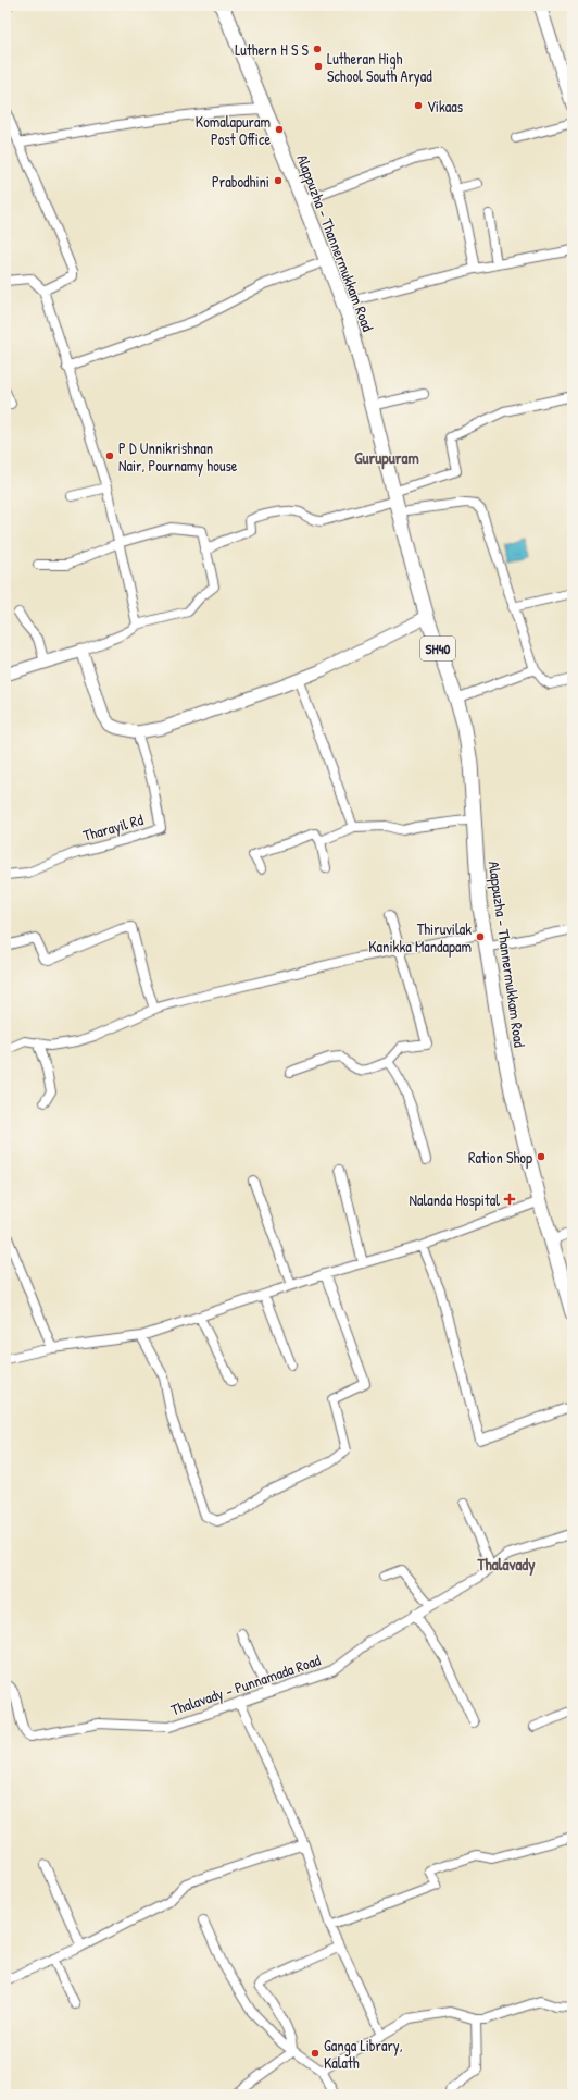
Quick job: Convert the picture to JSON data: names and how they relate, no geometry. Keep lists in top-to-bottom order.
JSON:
{
  "streets": {
    "main road": ["Alappuzha - Thannermukkam Road", "SH40"],
    "street": ["Tharayil Rd", "Thalavady - Punnamada Road"]
  },
  "districts": ["Gurupuram", "Thalavady"],
  "places": {
    "other": [
      "Luthern H S S",
      "Lutheran High School South Aryad",
      "Vikaas",
      "Komalapuram Post Office",
      "Prabodhini",
      "P D Unnikrishnan Nair, Pournamy house",
      "Thiruvilak Kanikka Mandapam",
      "Ration Shop",
      "Ganga Library, Kalath"
    ],
    "health": ["Nalanda Hospital"]
  }
}
